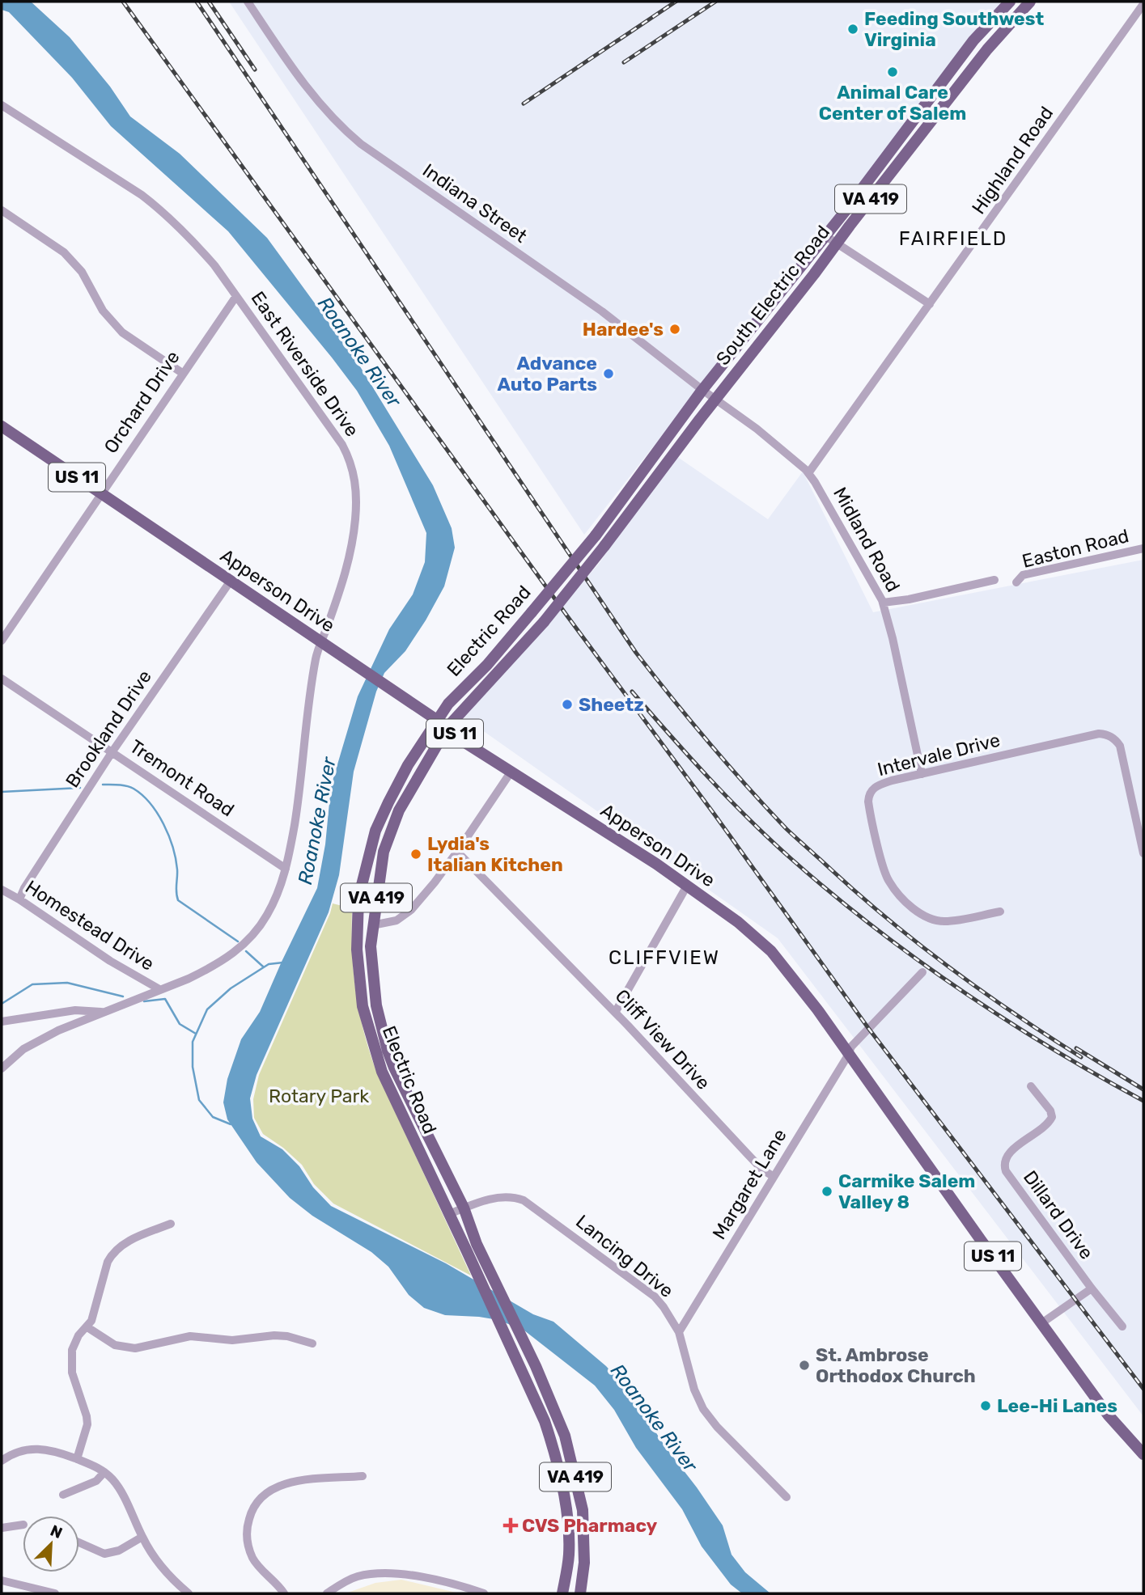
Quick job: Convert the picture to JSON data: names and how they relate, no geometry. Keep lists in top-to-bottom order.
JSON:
{
  "streets": {
    "main road": [
      "VA 419",
      "South Electric Road",
      "US 11",
      "Apperson Drive",
      "Electric Road"
    ],
    "street": [
      "Highland Road",
      "Indiana Street",
      "East Riverside Drive",
      "Orchard Drive",
      "Midland Road",
      "Easton Road",
      "Brookland Drive",
      "Intervale Drive",
      "Tremont Road",
      "Homestead Drive",
      "Cliff View Drive",
      "Margaret Lane",
      "Dillard Drive",
      "Lancing Drive"
    ]
  },
  "crossings": [
    ["Highland Road", "Midland Road"],
    ["Indiana Street", "South Electric Road"],
    ["Indiana Street", "Midland Road"],
    ["Indiana Street", "Electric Road"],
    ["South Electric Road", "Midland Road"],
    ["South Electric Road", "Electric Road"],
    ["East Riverside Drive", "Orchard Drive"],
    ["East Riverside Drive", "Apperson Drive"],
    ["East Riverside Drive", "Tremont Road"],
    ["East Riverside Drive", "Homestead Drive"],
    ["Orchard Drive", "Apperson Drive"],
    ["Midland Road", "Electric Road"],
    ["Midland Road", "Intervale Drive"],
    ["Apperson Drive", "Electric Road"],
    ["Apperson Drive", "Brookland Drive"],
    ["Apperson Drive", "Margaret Lane"],
    ["Electric Road", "Lancing Drive"],
    ["Brookland Drive", "Tremont Road"],
    ["Brookland Drive", "Homestead Drive"],
    ["Cliff View Drive", "Margaret Lane"],
    ["Margaret Lane", "Lancing Drive"]
  ],
  "districts": ["FAIRFIELD", "CLIFFVIEW"],
  "water": ["Roanoke River"],
  "parks": ["Rotary Park"],
  "places": {
    "other": [
      "Feeding Southwest Virginia",
      "Animal Care Center of Salem",
      "Hardee's",
      "Advance Auto Parts",
      "Sheetz",
      "Lydia's Italian Kitchen",
      "Carmike Salem Valley 8",
      "St. Ambrose Orthodox Church",
      "Lee-Hi Lanes"
    ],
    "health": ["CVS Pharmacy"]
  },
  "north": "top right"
}
